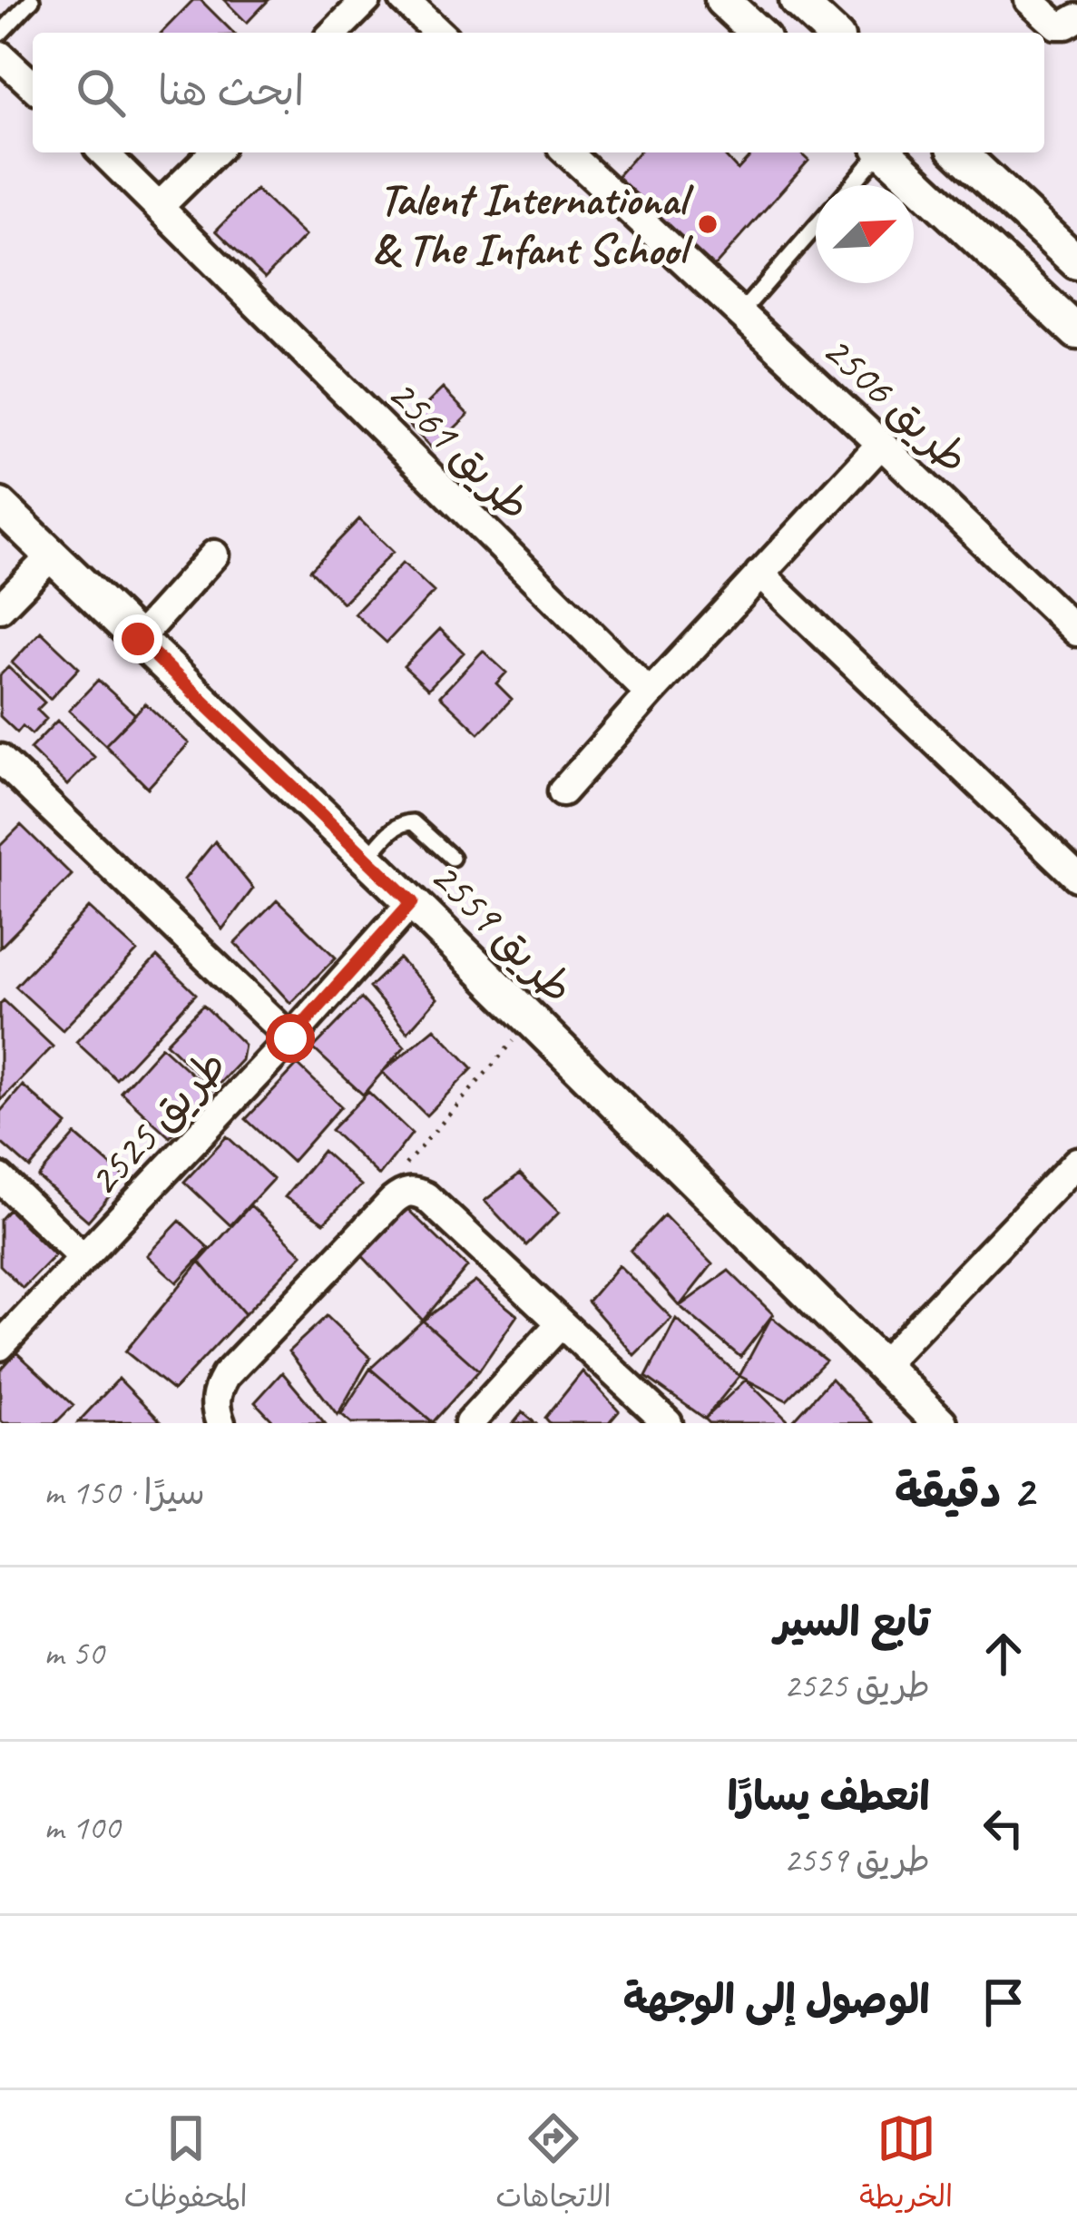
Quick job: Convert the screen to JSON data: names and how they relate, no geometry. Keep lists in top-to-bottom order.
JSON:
{
  "streets": {
    "street": [
      "طريق 2506",
      "طريق 2561",
      "طريق 2559",
      "طريق 2525"
    ]
  },
  "crossings": [
    ["طريق 2559", "طريق 2525"]
  ],
  "places": ["Talent International & The Infant School"],
  "north": "top right",
  "page": {
    "search": "ابحث هنا",
    "heading": ["2 دقيقة", "سيرًا · 150 m"],
    "list": [
      ["تابع السير", "طريق 2525", "50 m"],
      ["انعطف يسارًا", "طريق 2559", "100 m"],
      "الوصول إلى الوجهة"
    ],
    "nav": ["الخريطة", "الاتجاهات", "المحفوظات"]
  }
}
